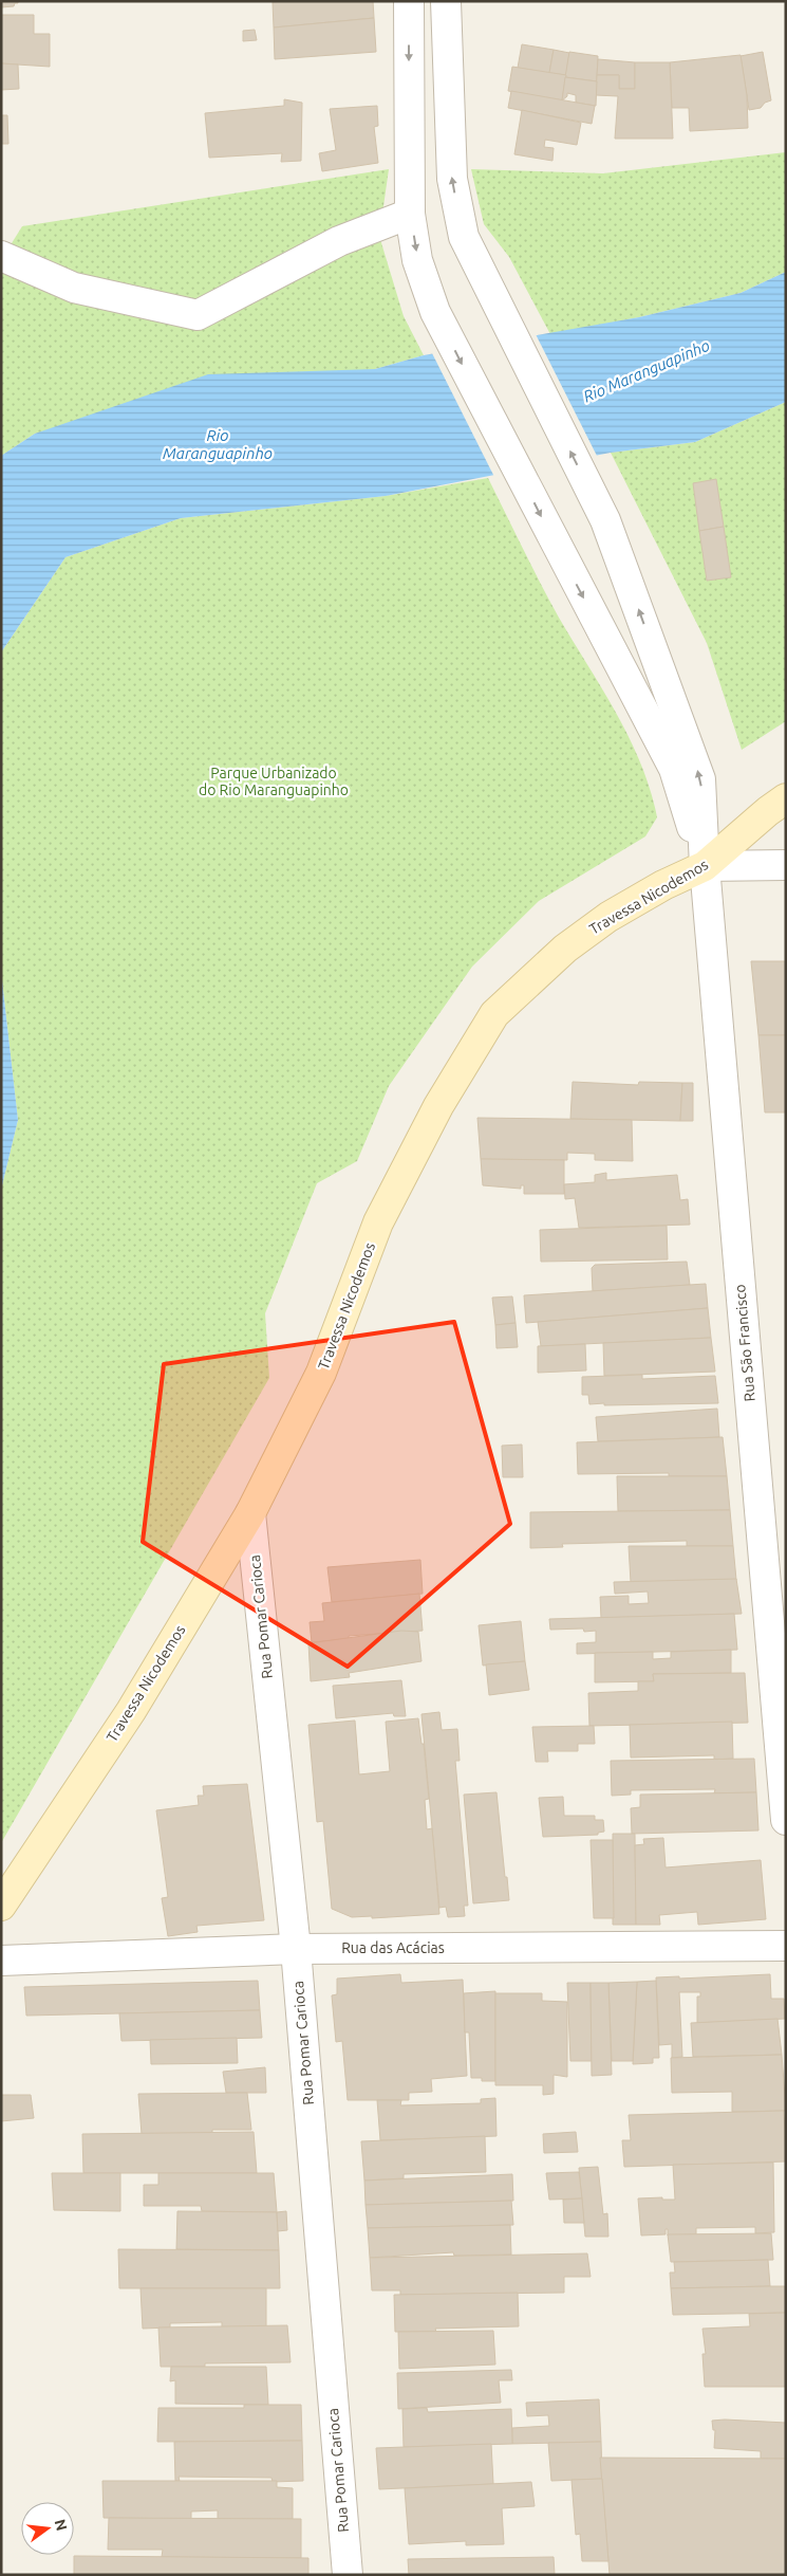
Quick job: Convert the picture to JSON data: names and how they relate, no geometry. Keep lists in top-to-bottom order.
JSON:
{
  "streets": {
    "main road": ["Travessa Nicodemos"],
    "street": ["Rua São Francisco", "Rua Pomar Carioca", "Rua das Acácias"]
  },
  "crossings": [
    ["Travessa Nicodemos", "Rua São Francisco"],
    ["Travessa Nicodemos", "Rua Pomar Carioca"],
    ["Rua Pomar Carioca", "Rua das Acácias"]
  ],
  "water": ["Rio Maranguapinho"],
  "parks": ["Parque Urbanizado do Rio Maranguapinho"],
  "north": "right"
}
